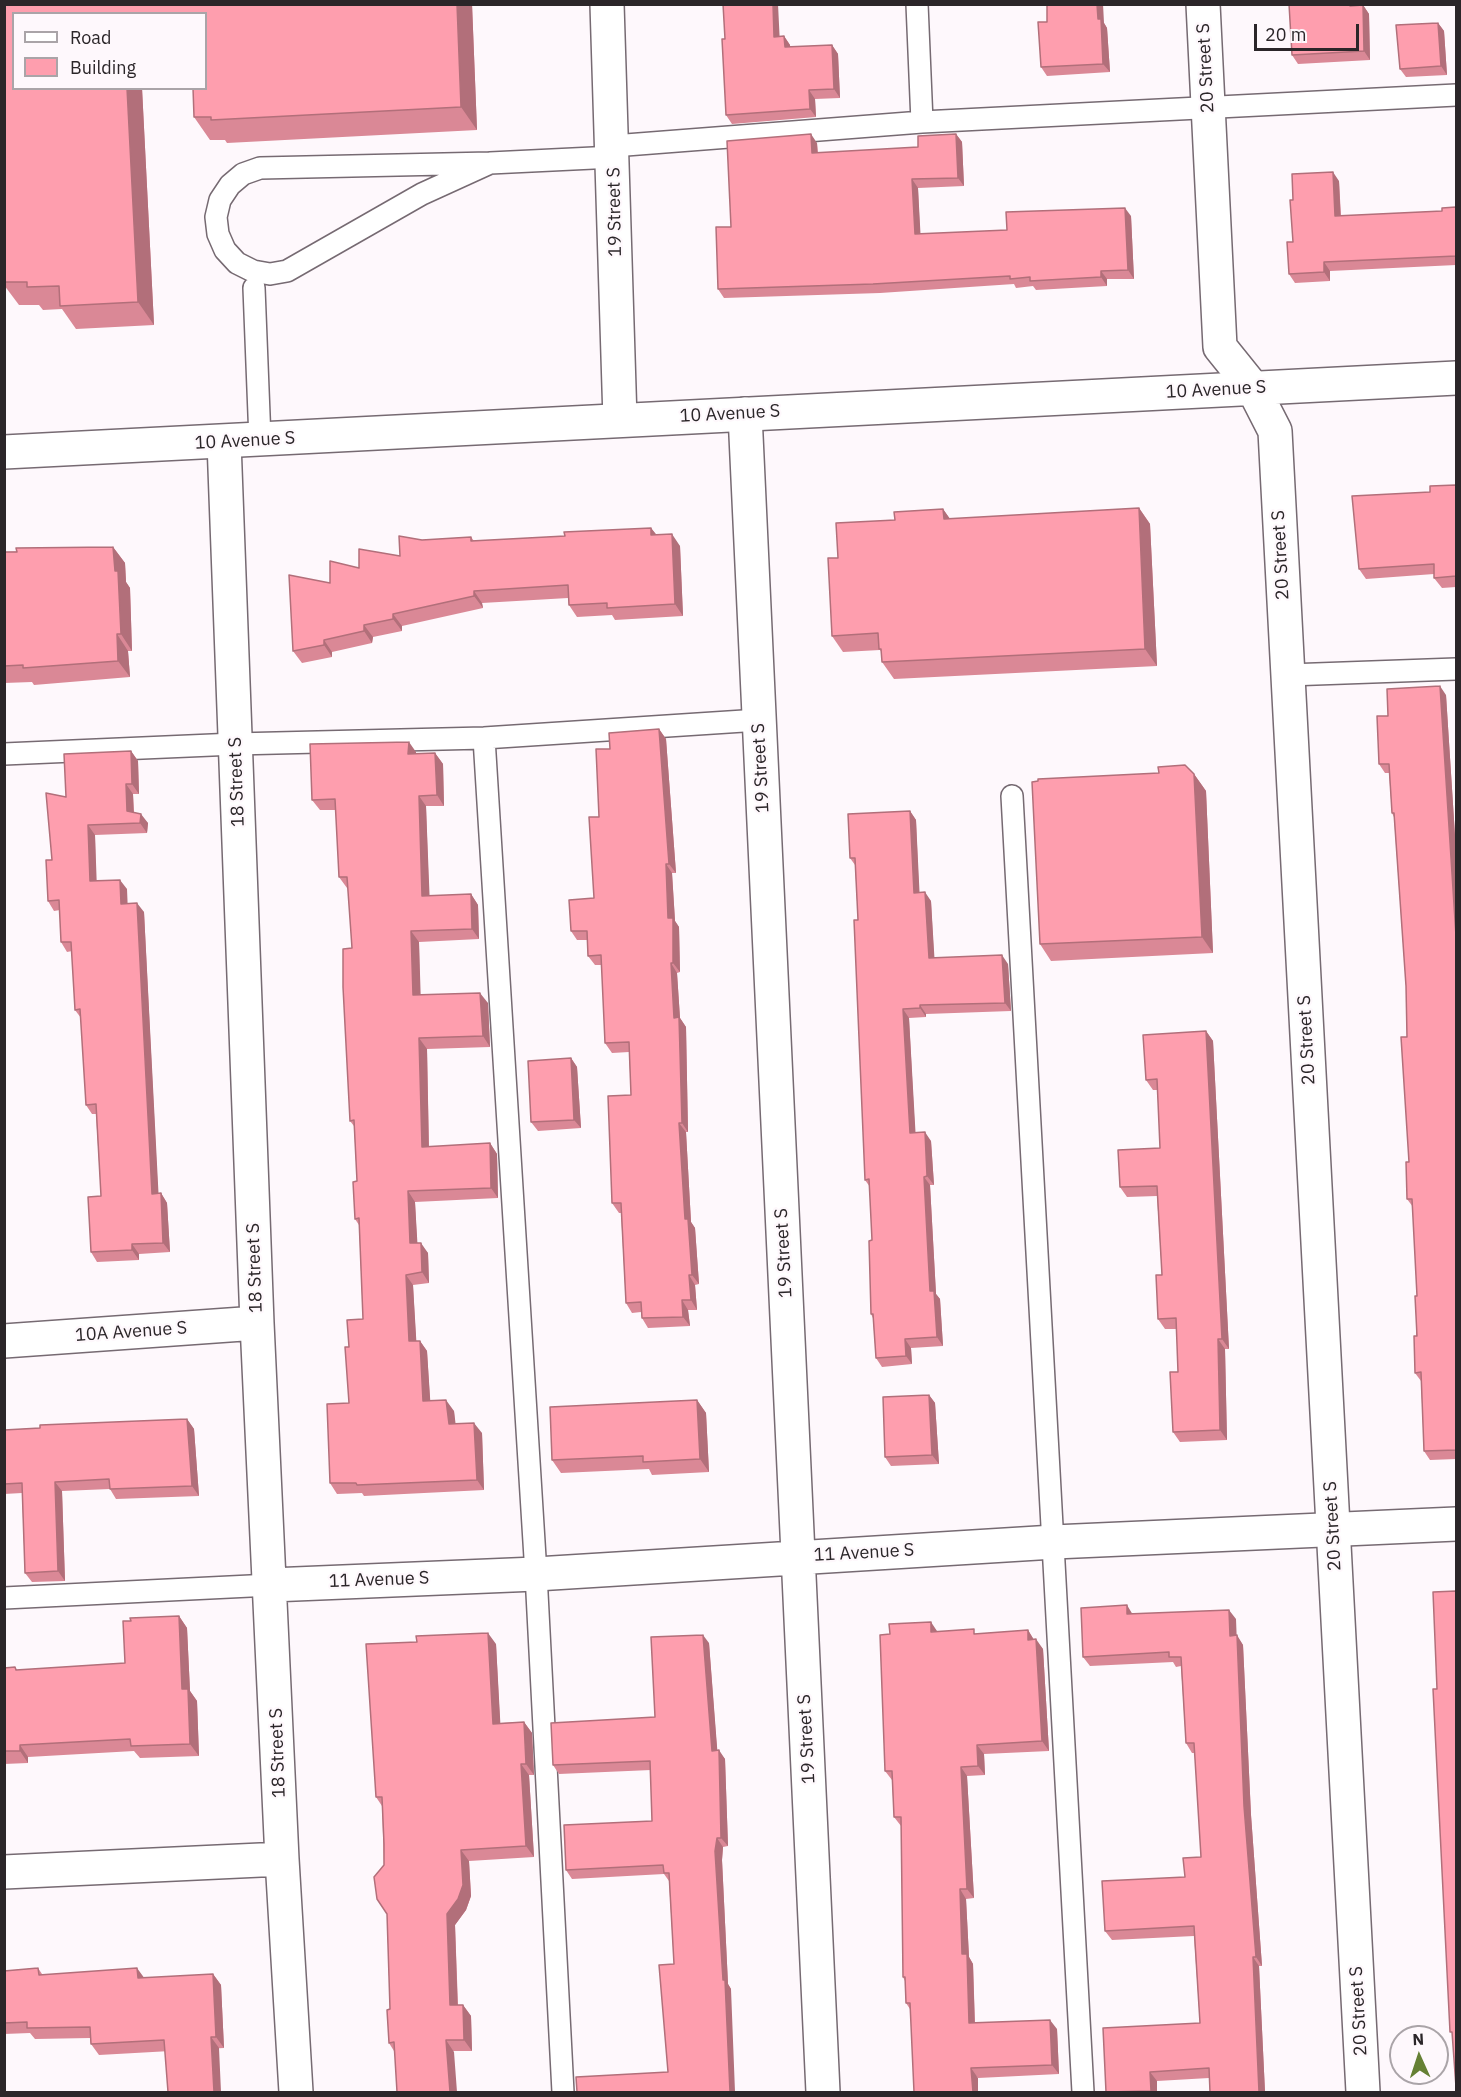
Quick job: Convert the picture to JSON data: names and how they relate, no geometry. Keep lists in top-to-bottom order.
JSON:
{
  "streets": {
    "street": [
      "20 Street S",
      "19 Street S",
      "10 Avenue S",
      "18 Street S",
      "10A Avenue S",
      "11 Avenue S"
    ]
  },
  "crossings": [
    ["20 Street S", "10 Avenue S"],
    ["20 Street S", "11 Avenue S"],
    ["19 Street S", "10 Avenue S"],
    ["19 Street S", "11 Avenue S"],
    ["10 Avenue S", "18 Street S"],
    ["18 Street S", "10A Avenue S"],
    ["18 Street S", "11 Avenue S"]
  ],
  "legend": ["Road", "Building"],
  "scale_bar": "20 m",
  "north": "top"
}
